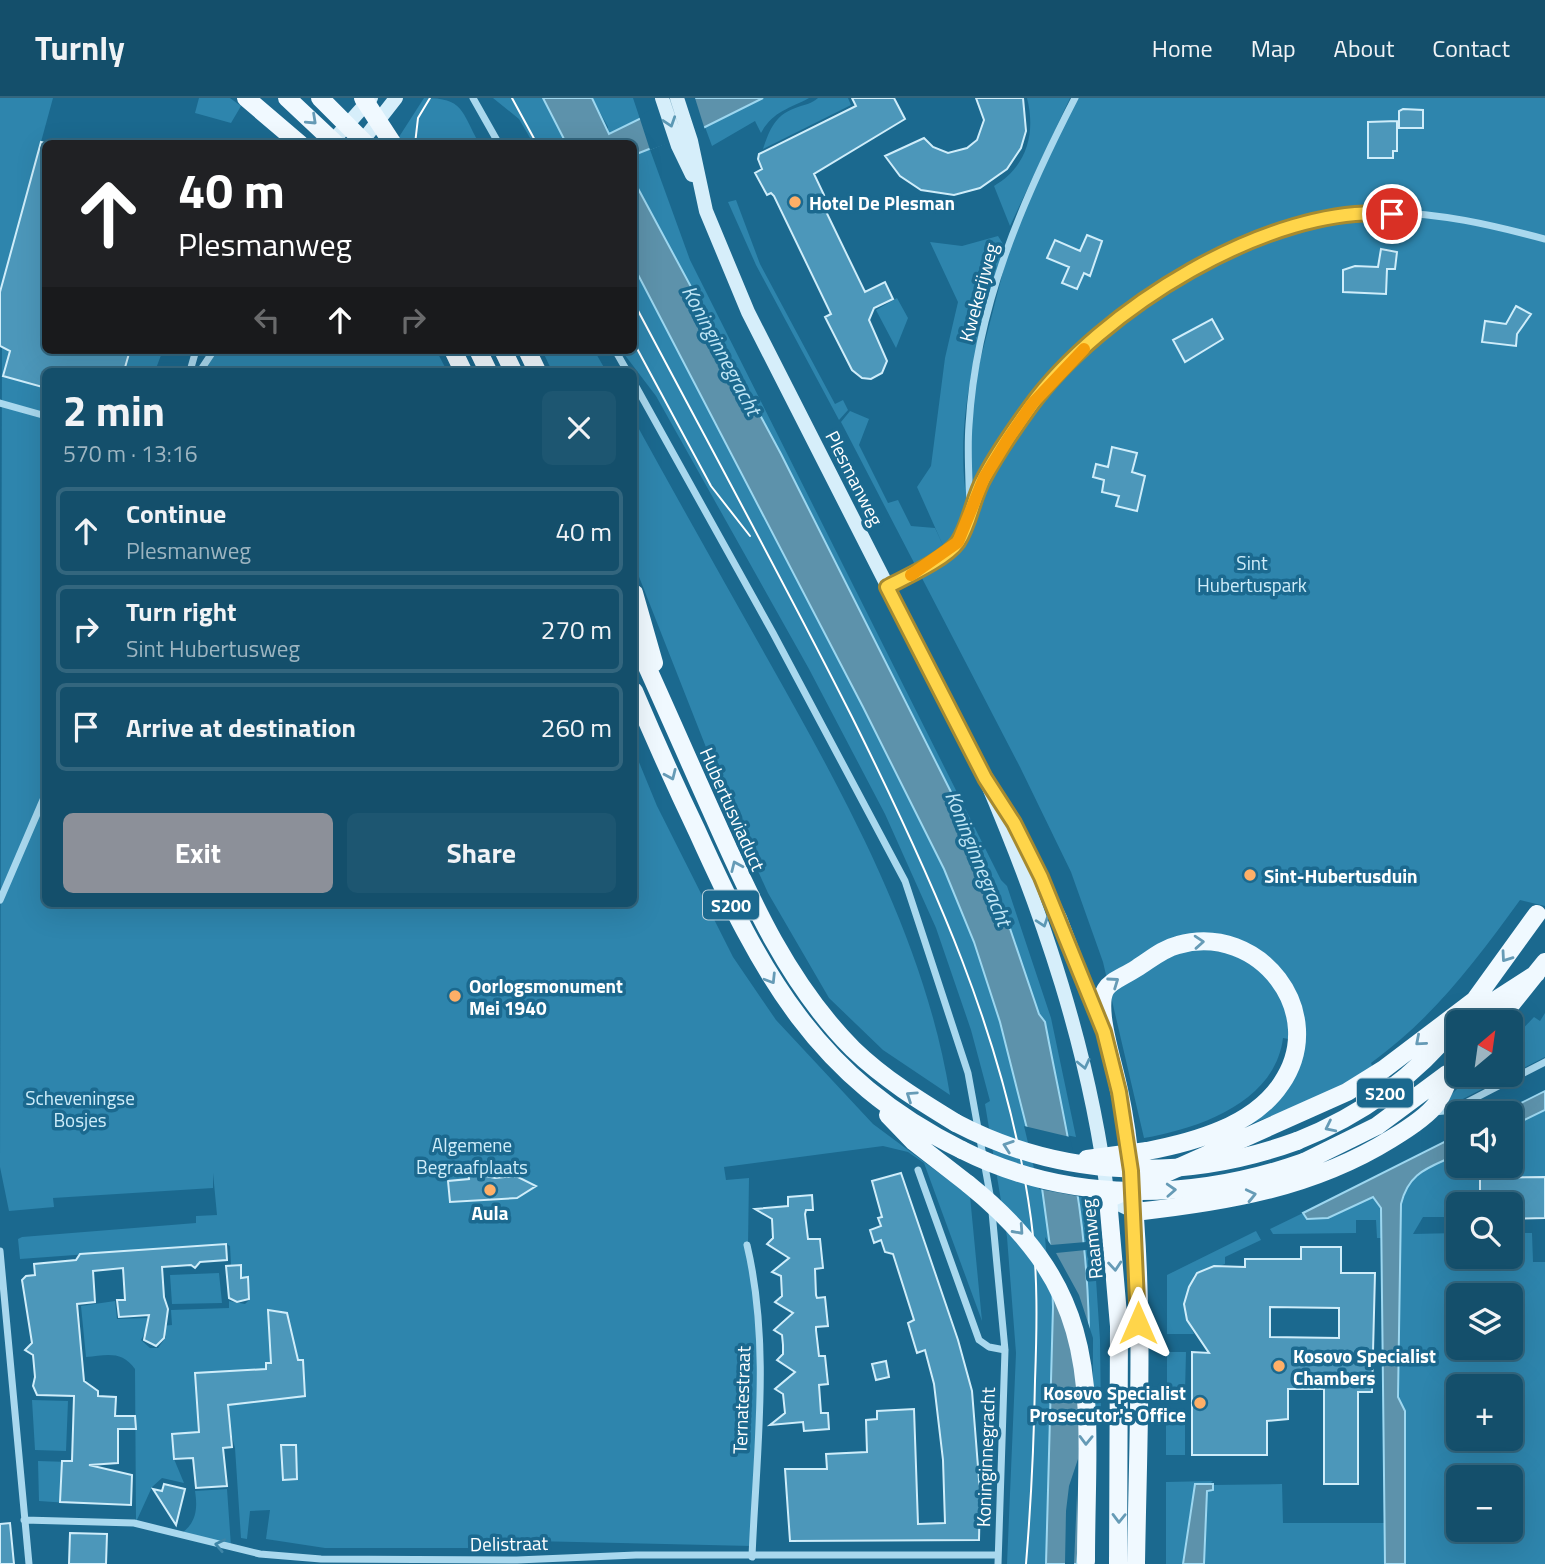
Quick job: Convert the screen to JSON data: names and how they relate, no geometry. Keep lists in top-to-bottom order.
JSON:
{
  "streets": {
    "main road": [
      "Plesmanweg",
      "Hubertusviaduct",
      "S200",
      "Raamweg"
    ],
    "street": [
      "Kwekerijweg",
      "Ternatestraat",
      "Koninginnegracht",
      "Delistraat"
    ]
  },
  "crossings": [
    ["Plesmanweg", "Raamweg"],
    ["Ternatestraat", "Delistraat"],
    ["Koninginnegracht", "Delistraat"]
  ],
  "water": ["Koninginnegracht"],
  "parks": ["Sint Hubertuspark", "Scheveningse Bosjes", "Algemene Begraafplaats"],
  "places": [
    "Hotel De Plesman",
    "Sint-Hubertusduin",
    "Oorlogsmonument Mei 1940",
    "Aula",
    "Kosovo Specialist Chambers",
    "Kosovo Specialist Prosecutor's Office"
  ],
  "north": "top right",
  "page": {
    "header": "Turnly",
    "nav": [
      "Home",
      "Map",
      "About",
      "Contact"
    ],
    "turn": ["40 m", "Plesmanweg"],
    "heading": ["2 min", "570 m · 13:16"],
    "list": [
      {
        "name": "Continue",
        "note": "Plesmanweg",
        "value": "40 m"
      },
      {
        "name": "Turn right",
        "note": "Sint Hubertusweg",
        "value": "270 m"
      },
      {
        "name": "Arrive at destination",
        "value": "260 m"
      }
    ],
    "buttons": ["Exit", "Share"],
    "map_buttons": ["+", "−"]
  }
}
